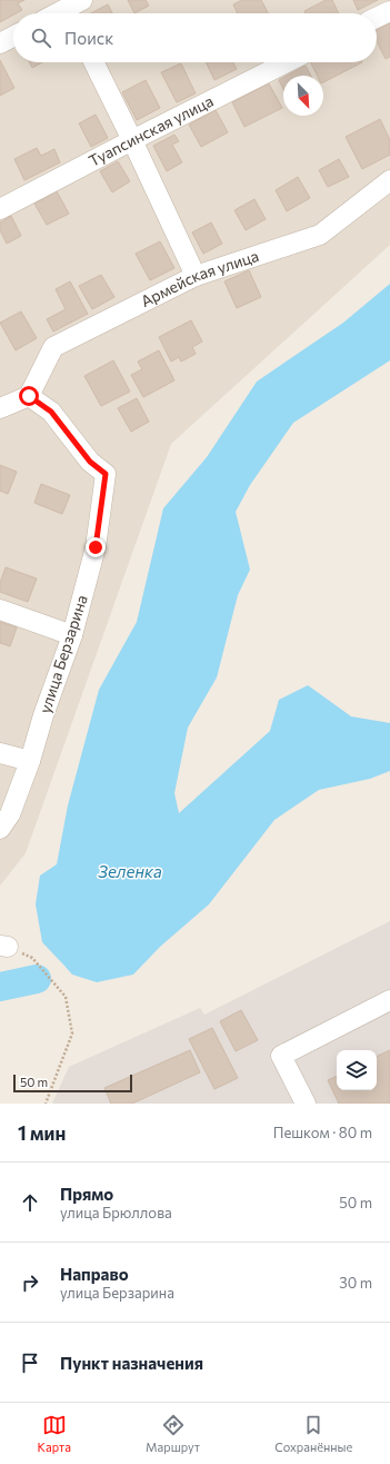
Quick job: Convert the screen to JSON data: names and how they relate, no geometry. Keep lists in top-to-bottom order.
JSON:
{
  "streets": {
    "street": ["Туапсинская улица", "Армейская улица", "улица Берзарина"]
  },
  "crossings": [
    ["Армейская улица", "улица Берзарина"]
  ],
  "water": ["Зеленка"],
  "scale_bar": "50 m",
  "north": "bottom right",
  "page": {
    "search": "Поиск",
    "scale": "50 m",
    "heading": ["1 мин", "Пешком · 80 m"],
    "list": [
      ["Прямо", "улица Брюллова", "50 m"],
      ["Направо", "улица Берзарина", "30 m"],
      "Пункт назначения"
    ],
    "nav": ["Карта", "Маршрут", "Сохранённые"]
  }
}
